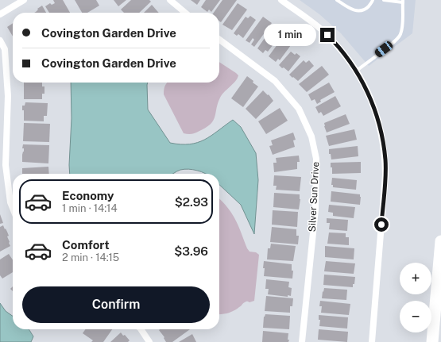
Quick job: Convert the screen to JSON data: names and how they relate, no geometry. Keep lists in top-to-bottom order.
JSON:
{
  "streets": {
    "street": ["Silver Sun Drive"]
  },
  "page": {
    "banner": ["Covington Garden Drive", "Covington Garden Drive"],
    "bubble": "1 min",
    "list": [
      {
        "name": "Economy",
        "note": "1 min · 14:14",
        "value": "$2.93"
      },
      {
        "name": "Comfort",
        "note": "2 min · 14:15",
        "value": "$3.96"
      }
    ],
    "map_buttons": ["+", "−"],
    "buttons": "Confirm"
  }
}
